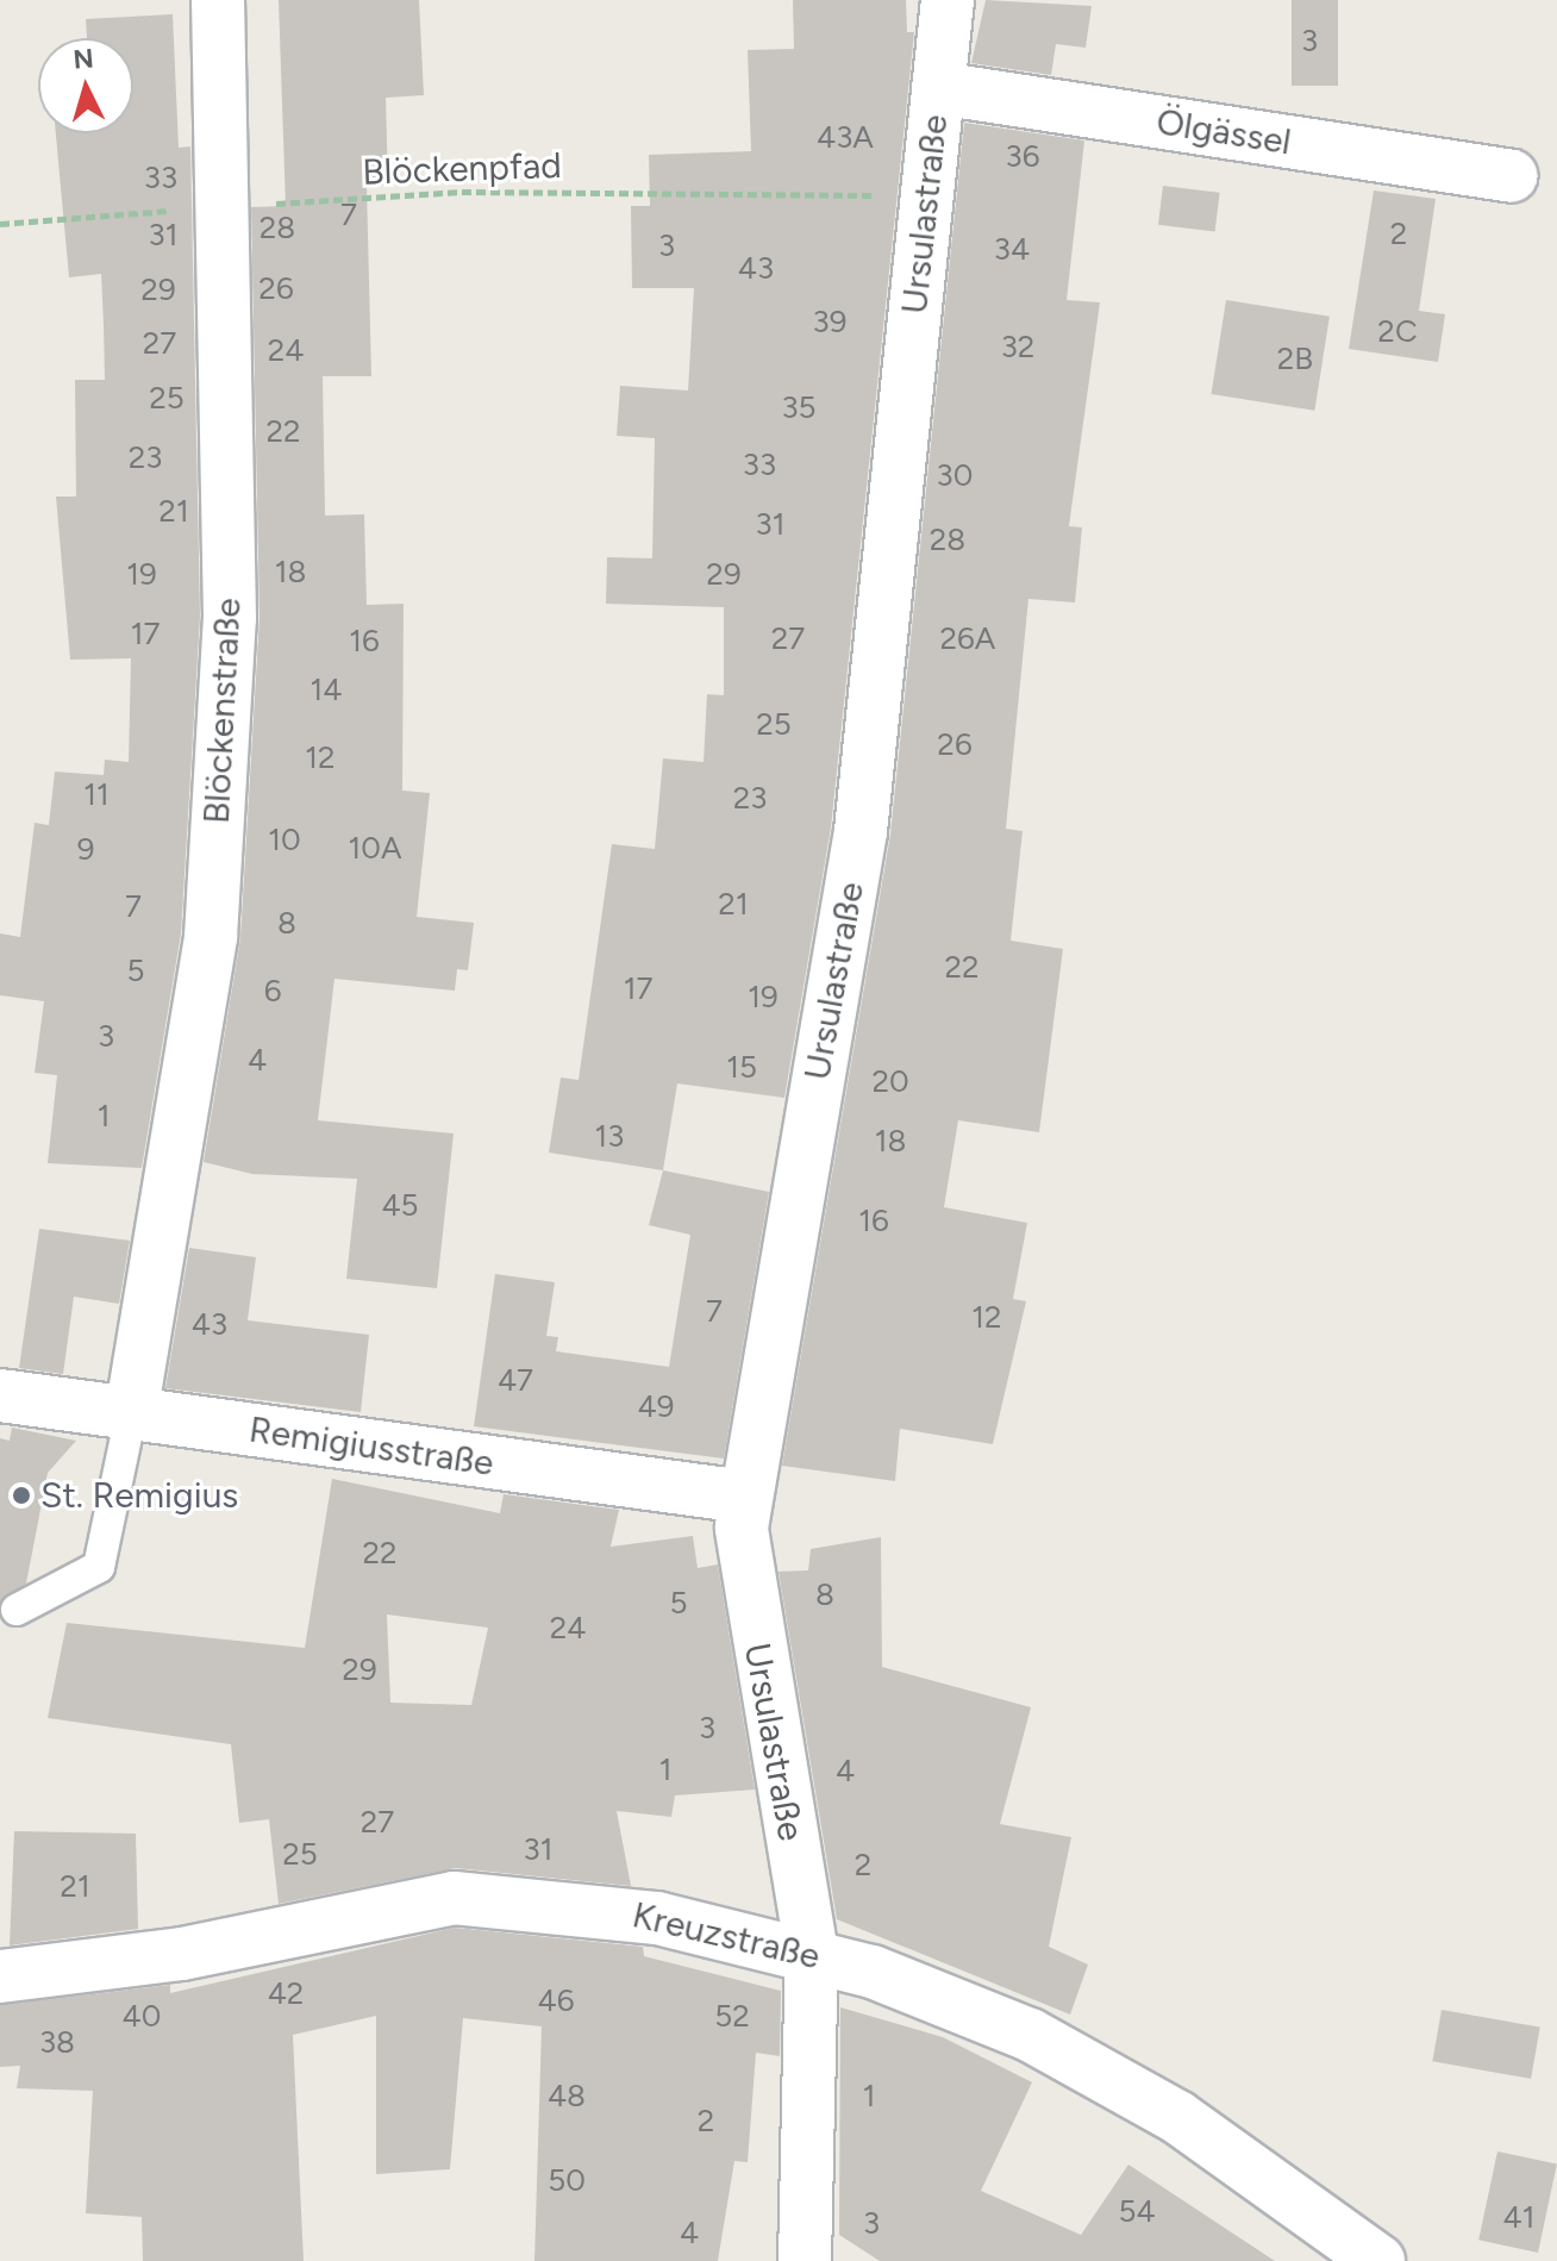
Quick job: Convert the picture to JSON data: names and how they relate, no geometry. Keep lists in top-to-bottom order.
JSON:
{
  "streets": {
    "street": [
      "Ölgässel",
      "Ursulastraße",
      "Blöckenstraße",
      "Remigiusstraße",
      "Kreuzstraße"
    ],
    "path": ["Blöckenpfad"]
  },
  "crossings": [
    ["Ölgässel", "Ursulastraße"],
    ["Blöckenpfad", "Ursulastraße"],
    ["Blöckenpfad", "Blöckenstraße"],
    ["Ursulastraße", "Remigiusstraße"],
    ["Ursulastraße", "Kreuzstraße"],
    ["Blöckenstraße", "Remigiusstraße"]
  ],
  "places": ["St. Remigius"],
  "house_numbers": [
    "3",
    "43A",
    "36",
    "33",
    "7",
    "28",
    "2",
    "31",
    "3",
    "34",
    "43",
    "26",
    "29",
    "39",
    "2C",
    "27",
    "32",
    "24",
    "2B",
    "25",
    "35",
    "22",
    "23",
    "33",
    "30",
    "21",
    "31",
    "28",
    "18",
    "19",
    "29",
    "17",
    "27",
    "26A",
    "16",
    "14",
    "25",
    "26",
    "12",
    "11",
    "23",
    "10",
    "10A",
    "9",
    "21",
    "7",
    "8",
    "22",
    "5",
    "17",
    "6",
    "19",
    "3",
    "4",
    "15",
    "20",
    "1",
    "13",
    "18",
    "45",
    "16",
    "7",
    "12",
    "43",
    "47",
    "49",
    "22",
    "8",
    "5",
    "24",
    "29",
    "3",
    "1",
    "4",
    "27",
    "31",
    "25",
    "2",
    "21",
    "42",
    "46",
    "40",
    "52",
    "38",
    "48",
    "1",
    "2",
    "50",
    "54",
    "41",
    "3",
    "4"
  ],
  "north": "top"
}
